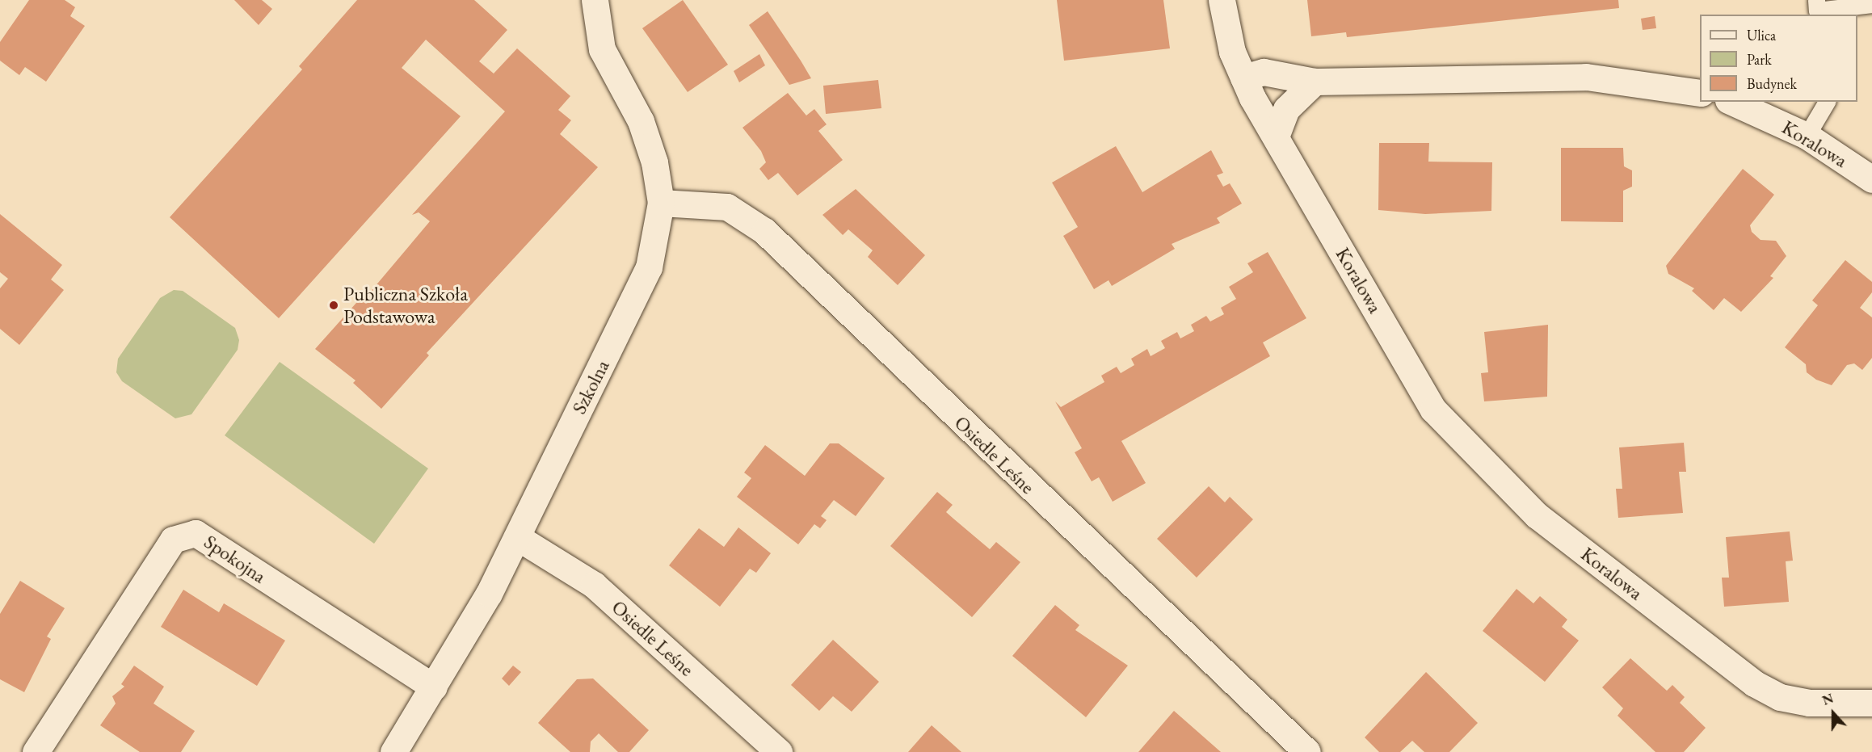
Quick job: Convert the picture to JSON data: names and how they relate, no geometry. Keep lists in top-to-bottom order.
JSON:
{
  "streets": {
    "street": [
      "Koralowa",
      "Szkolna",
      "Osiedle Leśne",
      "Spokojna"
    ]
  },
  "crossings": [
    ["Szkolna", "Osiedle Leśne"],
    ["Szkolna", "Spokojna"]
  ],
  "places": ["Publiczna Szkoła Podstawowa"],
  "legend": ["Ulica", "Park", "Budynek"],
  "north": "top"
}
